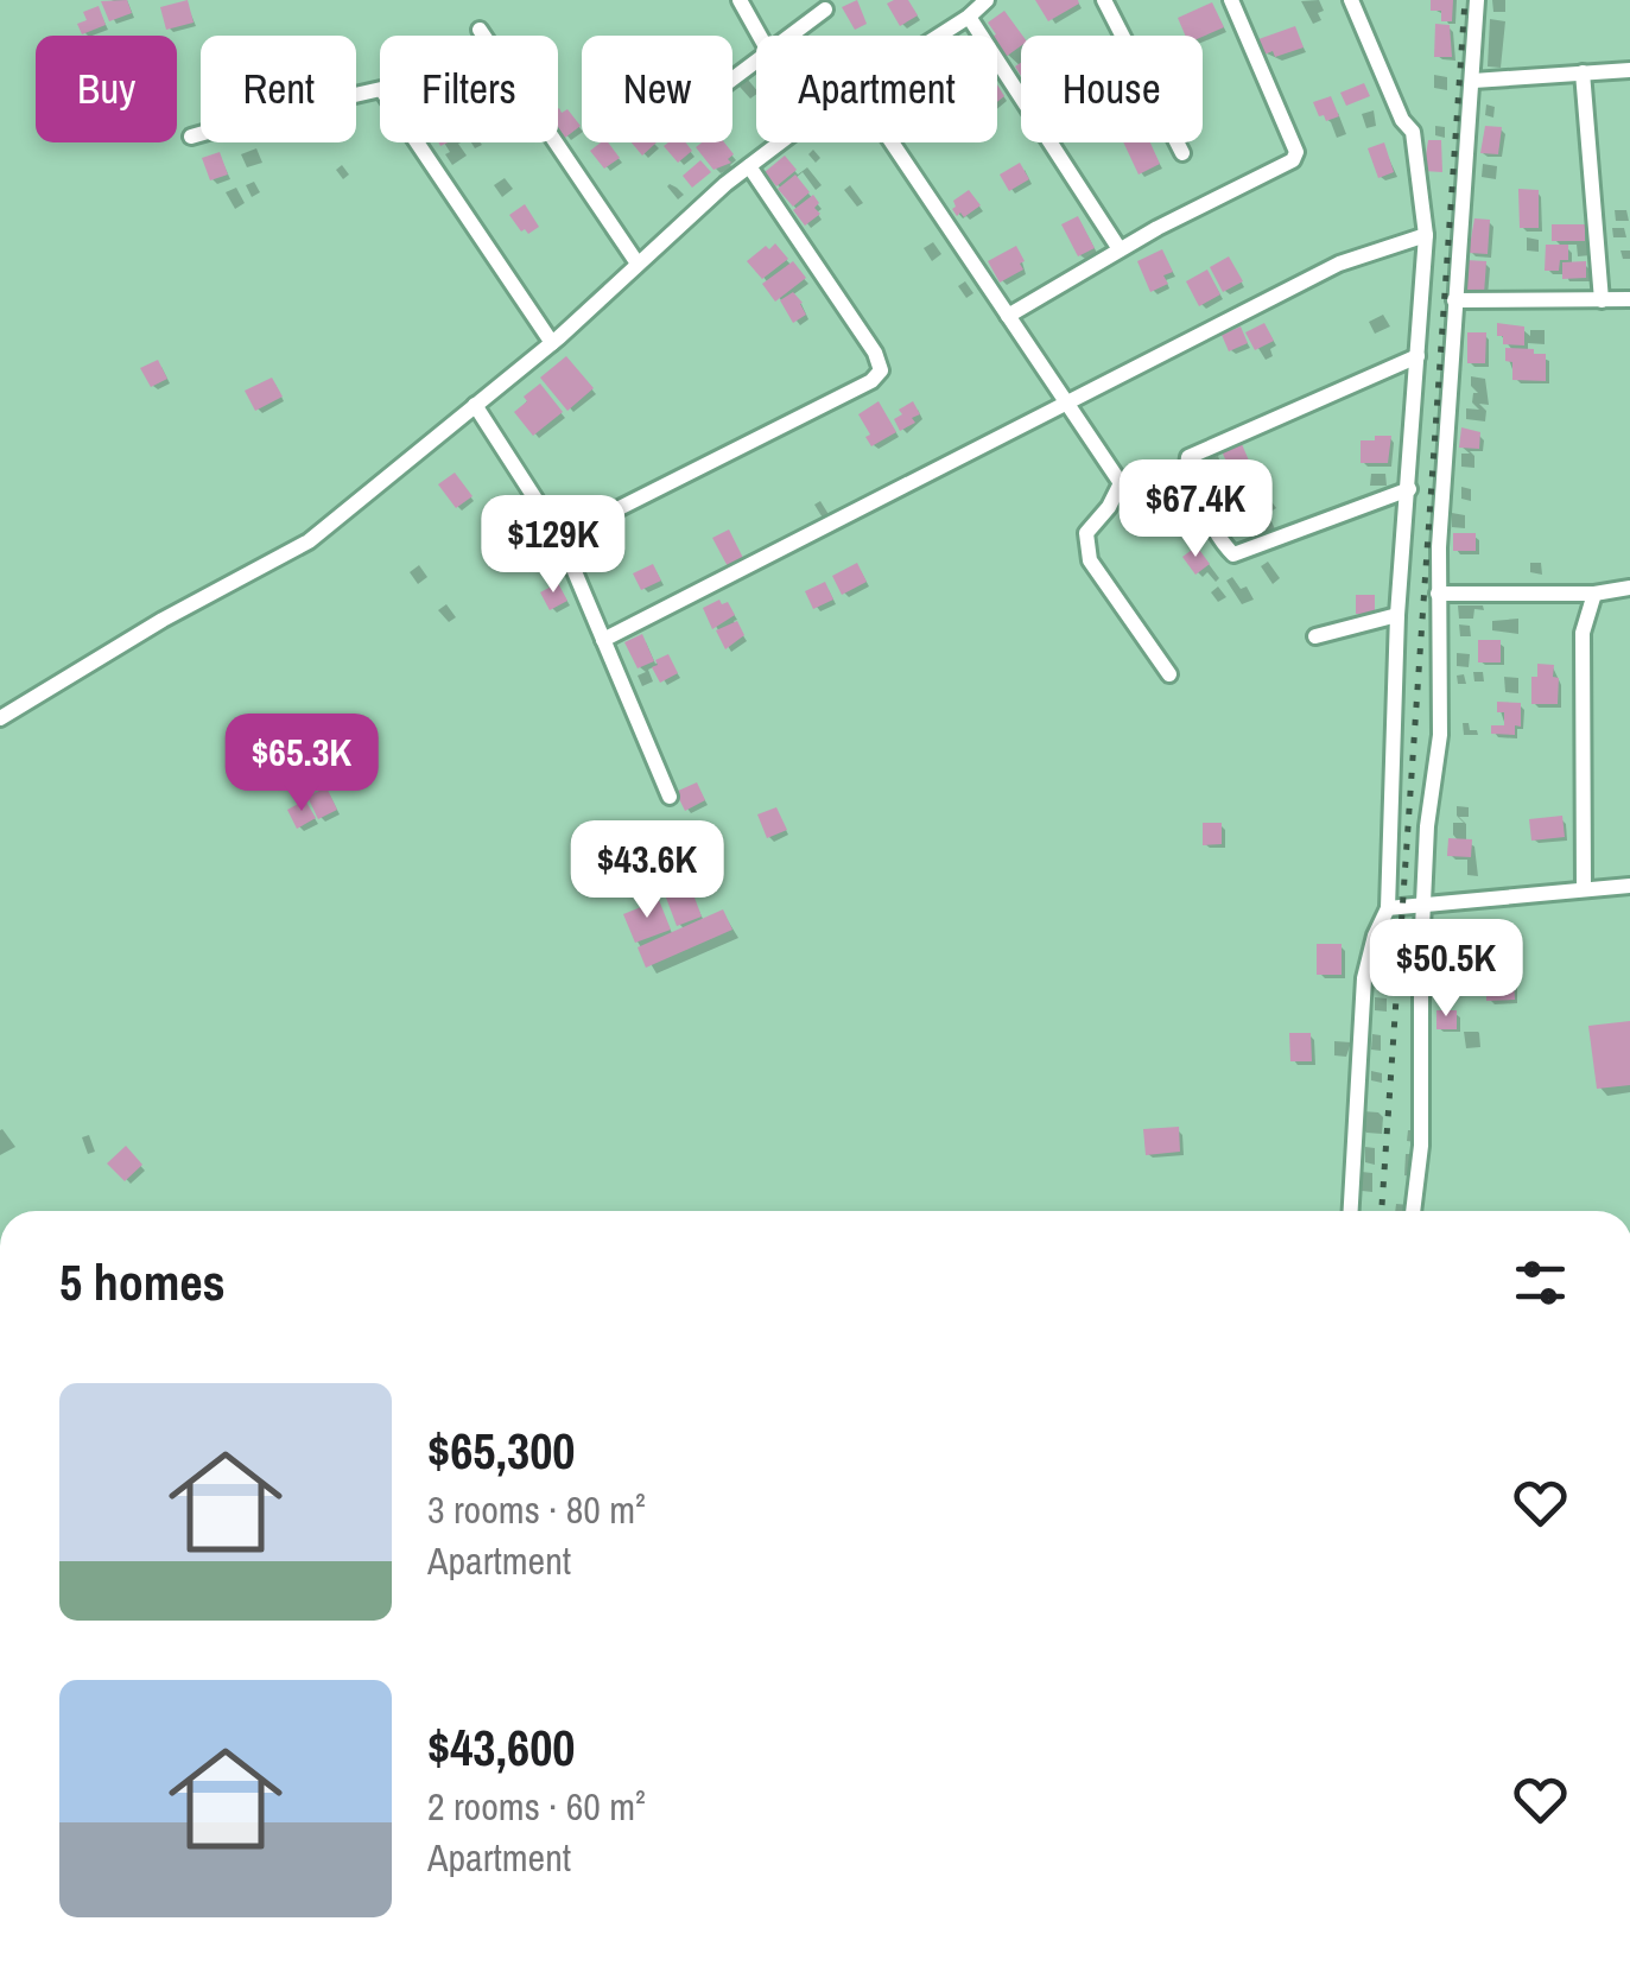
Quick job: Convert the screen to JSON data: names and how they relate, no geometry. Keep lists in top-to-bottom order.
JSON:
{
  "page": {
    "chip": [
      "Buy",
      "Rent",
      "Filters",
      "New",
      "Apartment",
      "House"
    ],
    "price": [
      "$67.4K",
      "$129K",
      "$65.3K",
      "$43.6K",
      "$50.5K"
    ],
    "heading": "5 homes",
    "list": [
      {
        "name": "$65,300",
        "note": "3 rooms · 80 m² · Apartment"
      },
      {
        "name": "$43,600",
        "note": "2 rooms · 60 m² · Apartment"
      }
    ]
  }
}
